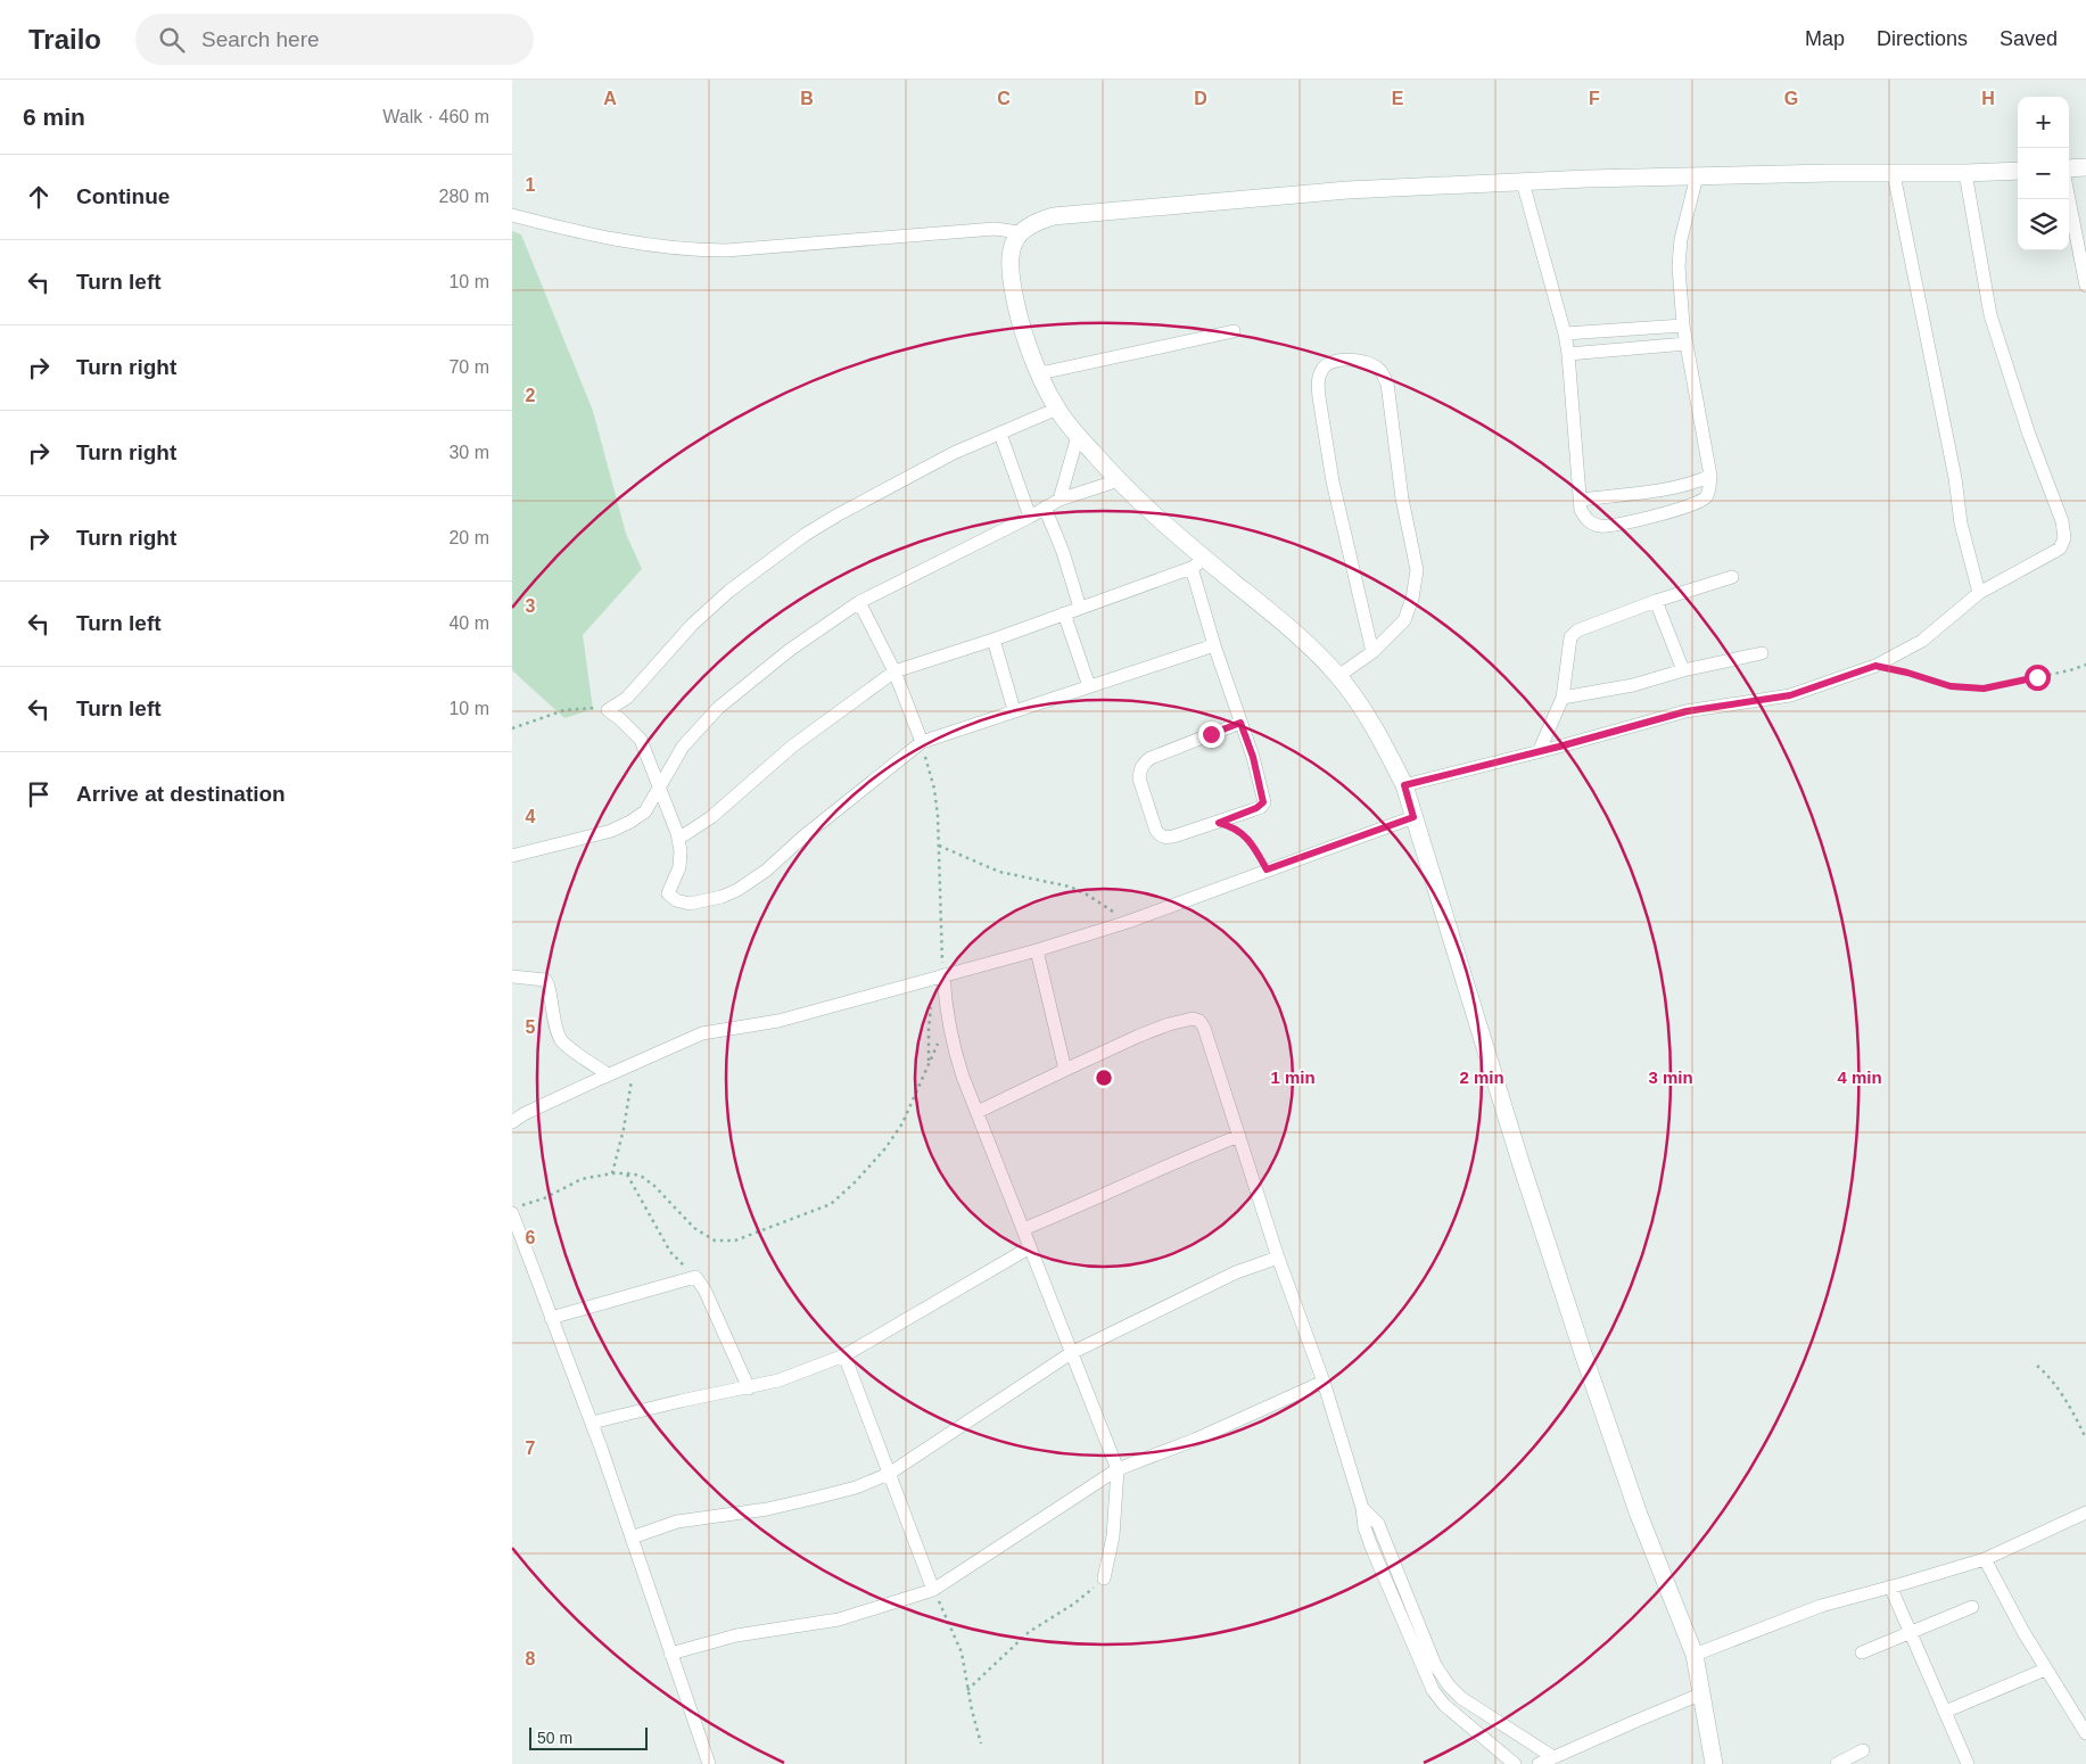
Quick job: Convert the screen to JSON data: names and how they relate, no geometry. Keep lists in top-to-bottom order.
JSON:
{
  "scale_bar": "50 m",
  "page": {
    "header": "Trailo",
    "search": "Search here",
    "nav": ["Map", "Directions", "Saved"],
    "heading": ["6 min", "Walk · 460 m"],
    "map_buttons": ["+", "−"],
    "list": [
      ["Continue", "280 m"],
      ["Turn left", "10 m"],
      ["Turn right", "70 m"],
      ["Turn right", "30 m"],
      ["Turn right", "20 m"],
      ["Turn left", "40 m"],
      ["Turn left", "10 m"],
      "Arrive at destination"
    ],
    "scale": "50 m"
  },
  "grid": {
    "columns": [
      "A",
      "B",
      "C",
      "D",
      "E",
      "F",
      "G",
      "H"
    ],
    "rows": [
      "1",
      "2",
      "3",
      "4",
      "5",
      "6",
      "7",
      "8"
    ]
  },
  "rings": [
    "1 min",
    "2 min",
    "3 min",
    "4 min"
  ]
}
